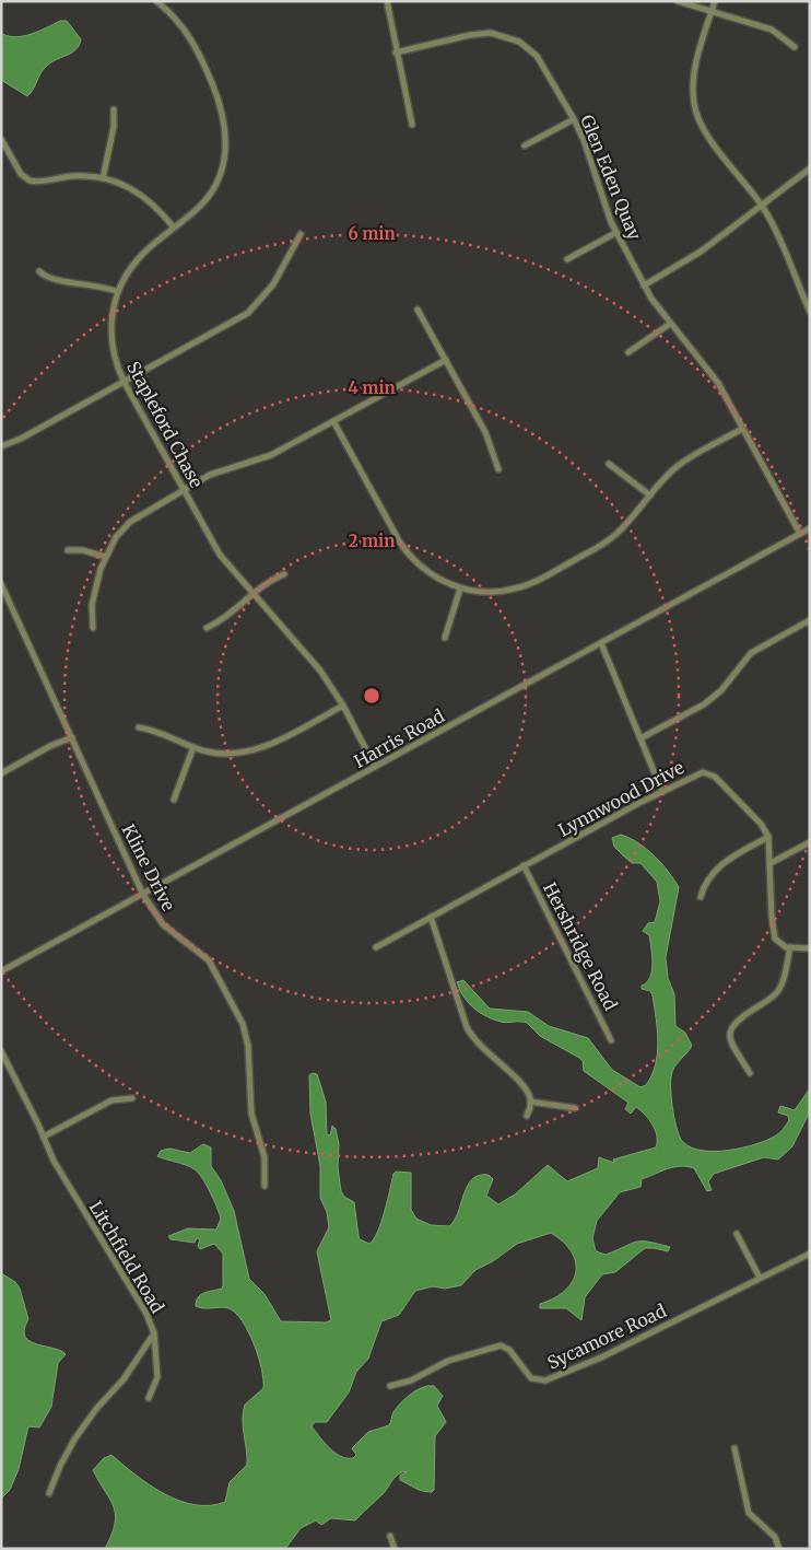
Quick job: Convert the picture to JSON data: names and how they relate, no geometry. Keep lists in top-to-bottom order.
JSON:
{
  "streets": {
    "street": [
      "Glen Eden Quay",
      "Stapleford Chase",
      "Harris Road",
      "Lynnwood Drive",
      "Kline Drive",
      "Hershridge Road",
      "Litchfield Road",
      "Sycamore Road"
    ]
  },
  "crossings": [
    ["Glen Eden Quay", "Harris Road"],
    ["Stapleford Chase", "Harris Road"],
    ["Harris Road", "Kline Drive"],
    ["Lynnwood Drive", "Hershridge Road"]
  ],
  "rings": ["6 min", "4 min", "2 min"]
}
